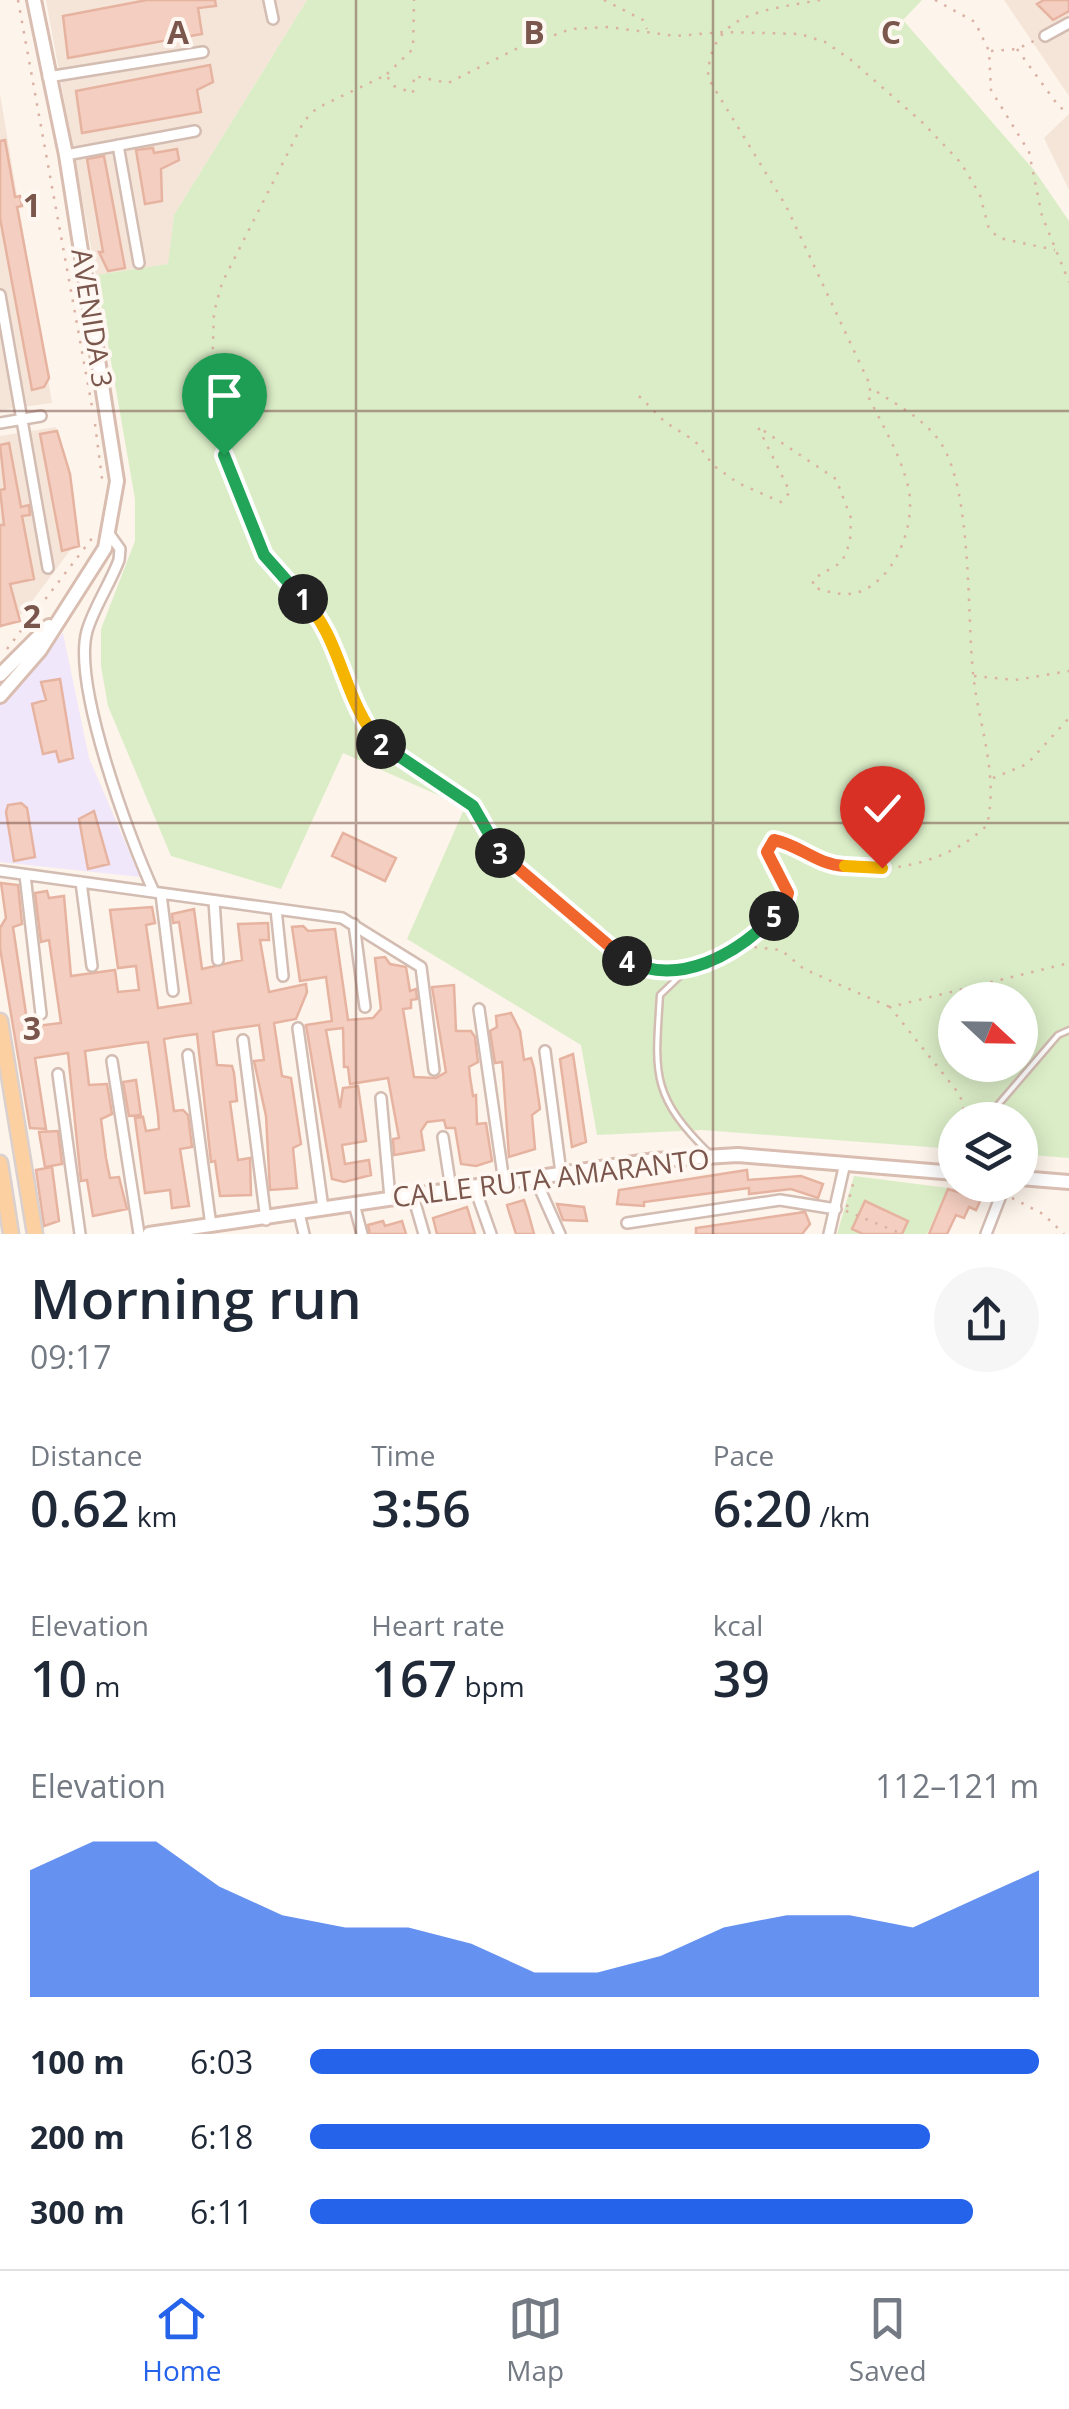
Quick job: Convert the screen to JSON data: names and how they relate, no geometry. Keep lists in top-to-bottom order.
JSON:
{
  "streets": {
    "main road": ["AVENIDA 3", "CALLE RUTA AMARANTO"]
  },
  "north": "right",
  "page": {
    "pins": [
      "1",
      "2",
      "3",
      "5",
      "4"
    ],
    "heading": ["Morning run", "09:17"],
    "stats": [
      ["Distance", "0.62 km"],
      ["Time", "3:56"],
      ["Pace", "6:20 /km"],
      ["Elevation", "10 m"],
      ["Heart rate", "167 bpm"],
      ["kcal", "39"]
    ],
    "chart": ["Elevation", "112–121 m"],
    "list": [
      {
        "name": "100 m",
        "note": "6:03"
      },
      {
        "name": "200 m",
        "note": "6:18"
      },
      {
        "name": "300 m",
        "note": "6:11"
      }
    ],
    "tabs": ["Home", "Map", "Saved"]
  },
  "grid": {
    "columns": ["A", "B", "C"],
    "rows": ["1", "2", "3"]
  }
}
